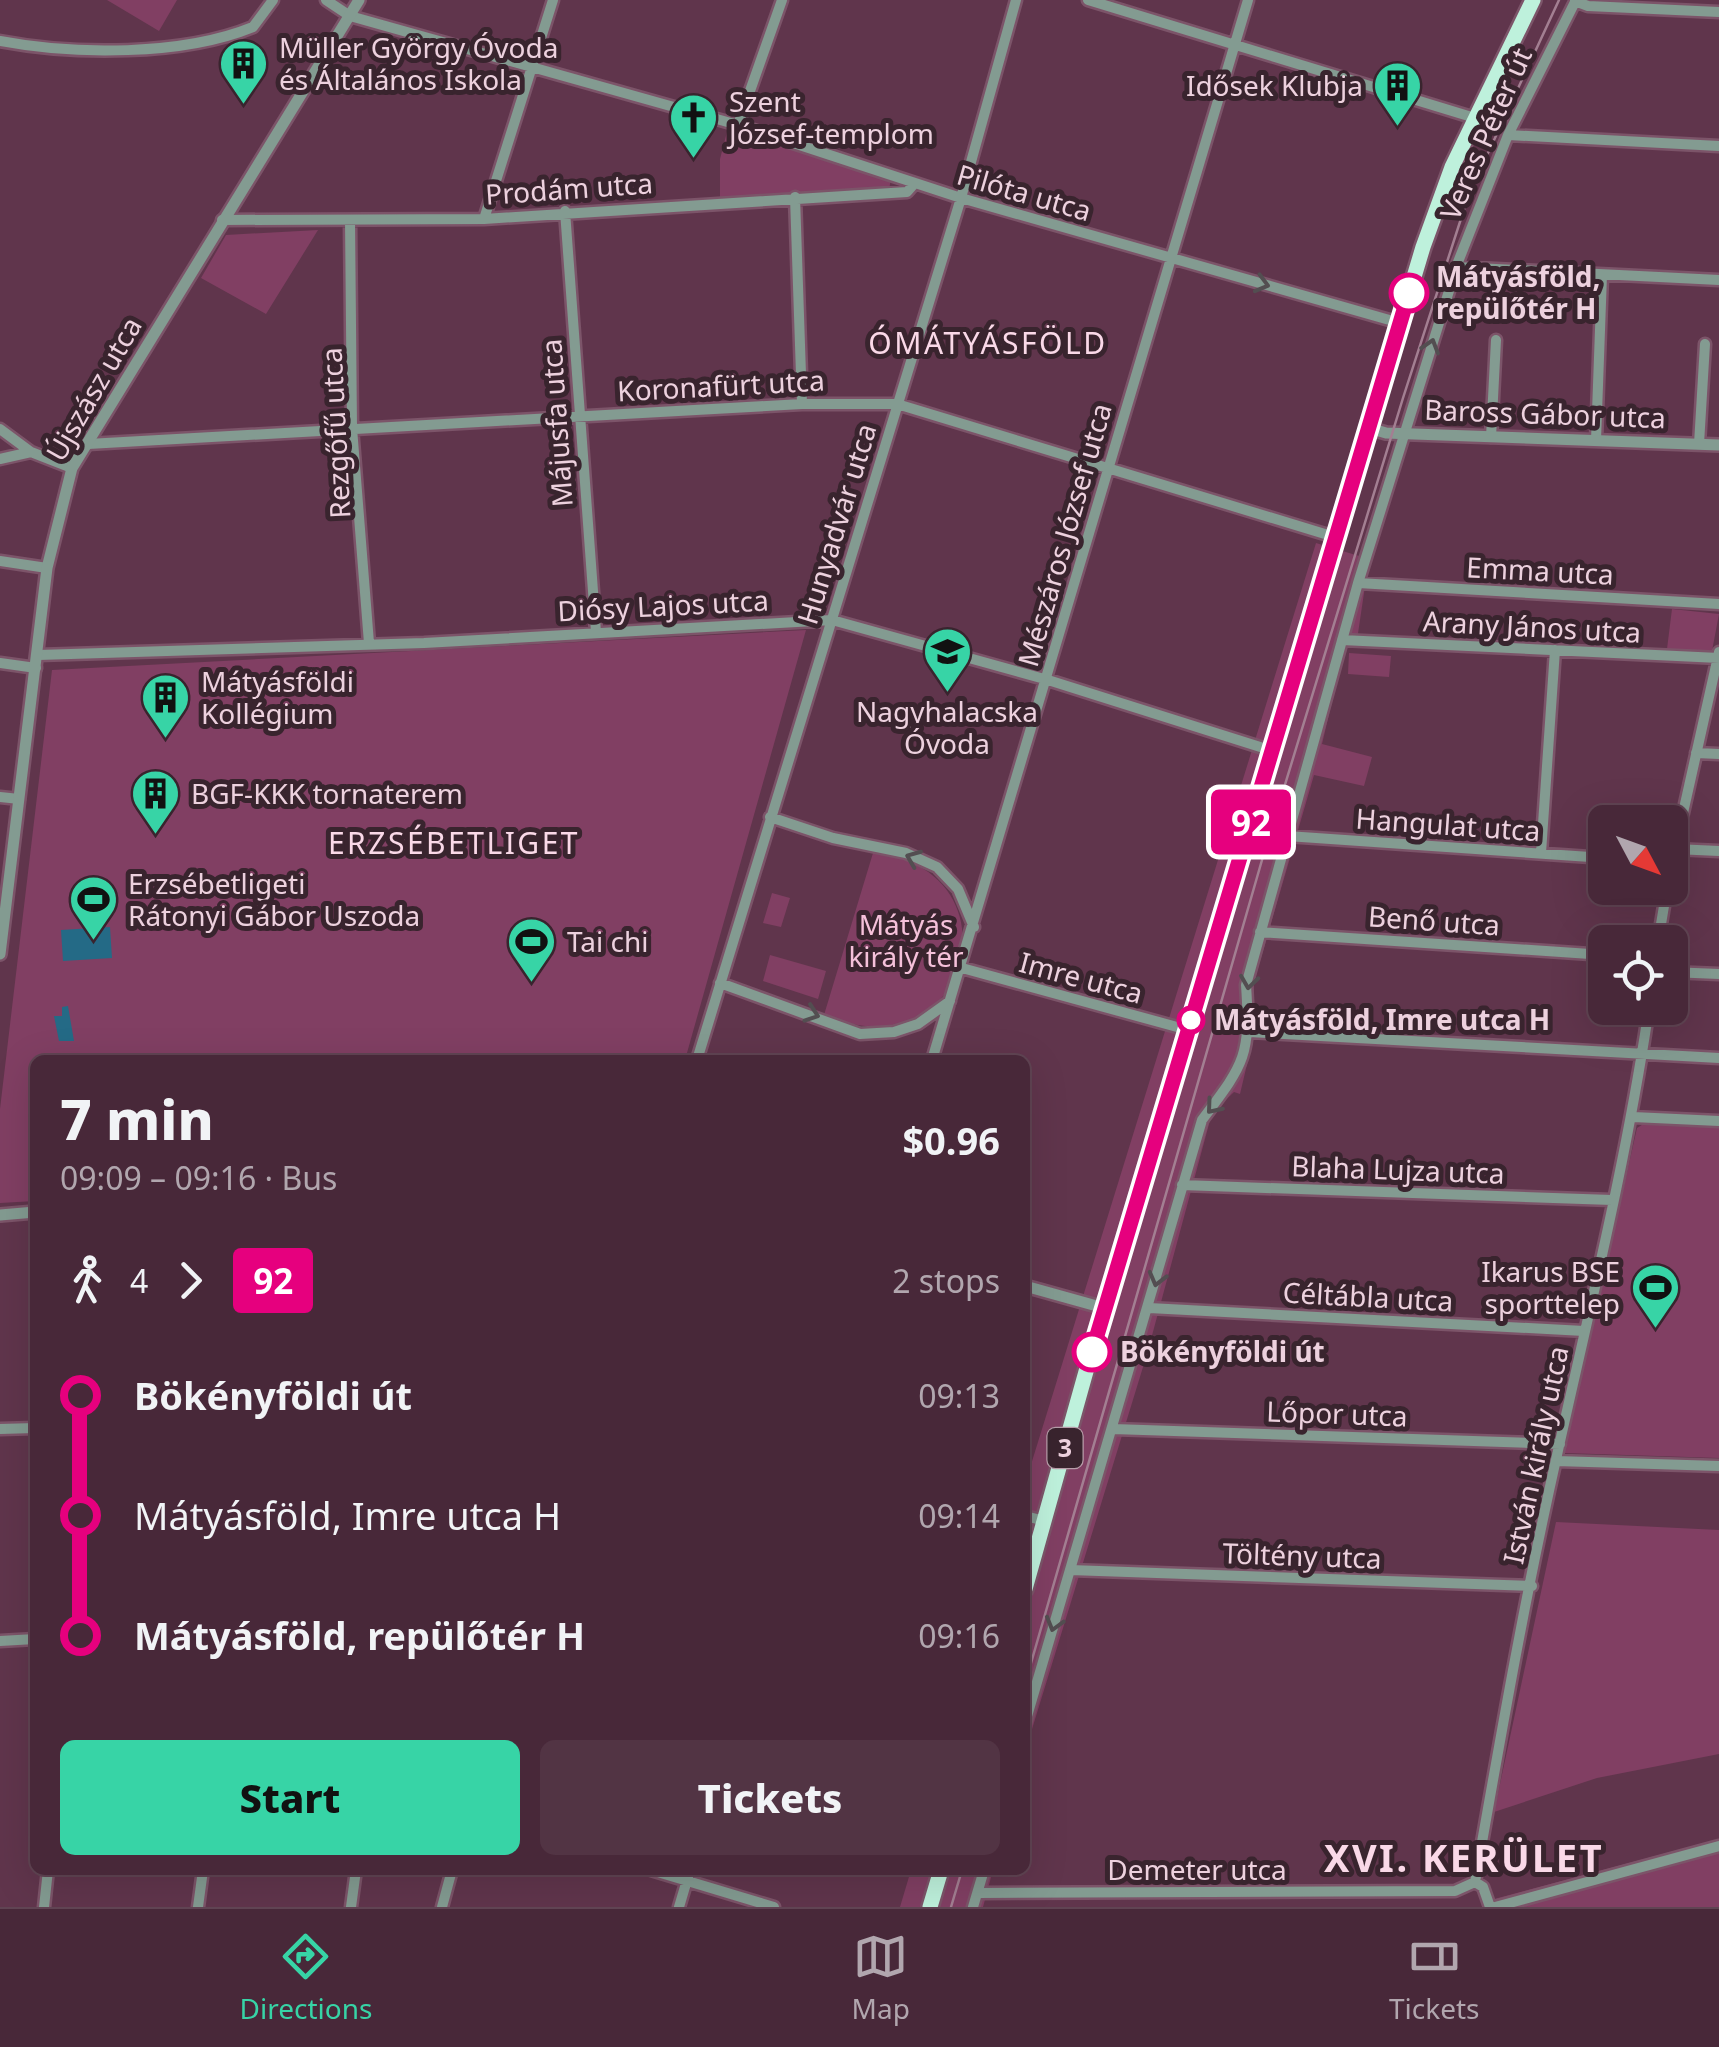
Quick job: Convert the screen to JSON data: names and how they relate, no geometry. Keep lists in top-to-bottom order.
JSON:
{
  "streets": {
    "main road": ["Veres Péter út", "3"],
    "street": [
      "Prodám utca",
      "Pilóta utca",
      "Koronafürt utca",
      "Újszász utca",
      "Baross Gábor utca",
      "Májusfa utca",
      "Rezgőfű utca",
      "Hunyadvár utca",
      "Mészáros József utca",
      "Emma utca",
      "Diósy Lajos utca",
      "Arany János utca",
      "Hangulat utca",
      "Benő utca",
      "Imre utca",
      "Blaha Lujza utca",
      "Céltábla utca",
      "Lőpor utca",
      "István király utca",
      "Töltény utca",
      "Demeter utca"
    ]
  },
  "crossings": [
    ["Veres Péter út", "Pilóta utca"],
    ["Veres Péter út", "Koronafürt utca"],
    ["Veres Péter út", "Baross Gábor utca"],
    ["Veres Péter út", "Emma utca"],
    ["Veres Péter út", "Diósy Lajos utca"],
    ["Veres Péter út", "Arany János utca"],
    ["Veres Péter út", "Hangulat utca"],
    ["Veres Péter út", "Benő utca"],
    ["Veres Péter út", "Imre utca"],
    ["Veres Péter út", "Blaha Lujza utca"],
    ["Veres Péter út", "Céltábla utca"],
    ["Veres Péter út", "Lőpor utca"],
    ["Veres Péter út", "Töltény utca"],
    ["Prodám utca", "Pilóta utca"],
    ["Prodám utca", "Újszász utca"],
    ["Prodám utca", "Májusfa utca"],
    ["Prodám utca", "Rezgőfű utca"],
    ["Pilóta utca", "Újszász utca"],
    ["Pilóta utca", "Hunyadvár utca"],
    ["Pilóta utca", "Mészáros József utca"],
    ["Koronafürt utca", "Újszász utca"],
    ["Koronafürt utca", "Májusfa utca"],
    ["Koronafürt utca", "Rezgőfű utca"],
    ["Koronafürt utca", "Hunyadvár utca"],
    ["Koronafürt utca", "Mészáros József utca"],
    ["Újszász utca", "Diósy Lajos utca"],
    ["Májusfa utca", "Diósy Lajos utca"],
    ["Rezgőfű utca", "Diósy Lajos utca"],
    ["Hunyadvár utca", "Mészáros József utca"],
    ["Hunyadvár utca", "Diósy Lajos utca"],
    ["Hunyadvár utca", "Imre utca"],
    ["Mészáros József utca", "Diósy Lajos utca"],
    ["Mészáros József utca", "Imre utca"],
    ["Blaha Lujza utca", "István király utca"],
    ["Céltábla utca", "István király utca"],
    ["Lőpor utca", "István király utca"],
    ["István király utca", "Töltény utca"],
    ["István király utca", "Demeter utca"]
  ],
  "districts": ["ÓMÁTYÁSFÖLD", "ERZSÉBETLIGET", "XVI. KERÜLET"],
  "parks": ["Mátyás király tér"],
  "places": {
    "building": [
      "Müller György Óvoda és Általános Iskola",
      "Idősek Klubja",
      "Mátyásföldi Kollégium",
      "BGF-KKK tornaterem"
    ],
    "church": ["Szent József-templom"],
    "other": ["Mátyásföld, repülőtér H", "Mátyásföld, Imre utca H", "Bökényföldi út"],
    "school or university": ["Nagyhalacska Óvoda"],
    "sports": ["Erzsébetligeti Rátonyi Gábor Uszoda", "Tai chi", "Ikarus BSE sporttelep"]
  },
  "lines": ["bus line 92"],
  "north": "bottom right",
  "page": {
    "on_map": "92",
    "heading": ["7 min", "09:09 – 09:16 · Bus", "$0.96"],
    "legs": ["4", "92", "2 stops"],
    "list": [
      {
        "name": "Bökényföldi út",
        "value": "09:13"
      },
      {
        "name": "Mátyásföld, Imre utca H",
        "value": "09:14"
      },
      {
        "name": "Mátyásföld, repülőtér H",
        "value": "09:16"
      }
    ],
    "buttons": ["Start", "Tickets"],
    "tabs": ["Directions", "Map", "Tickets"]
  }
}
